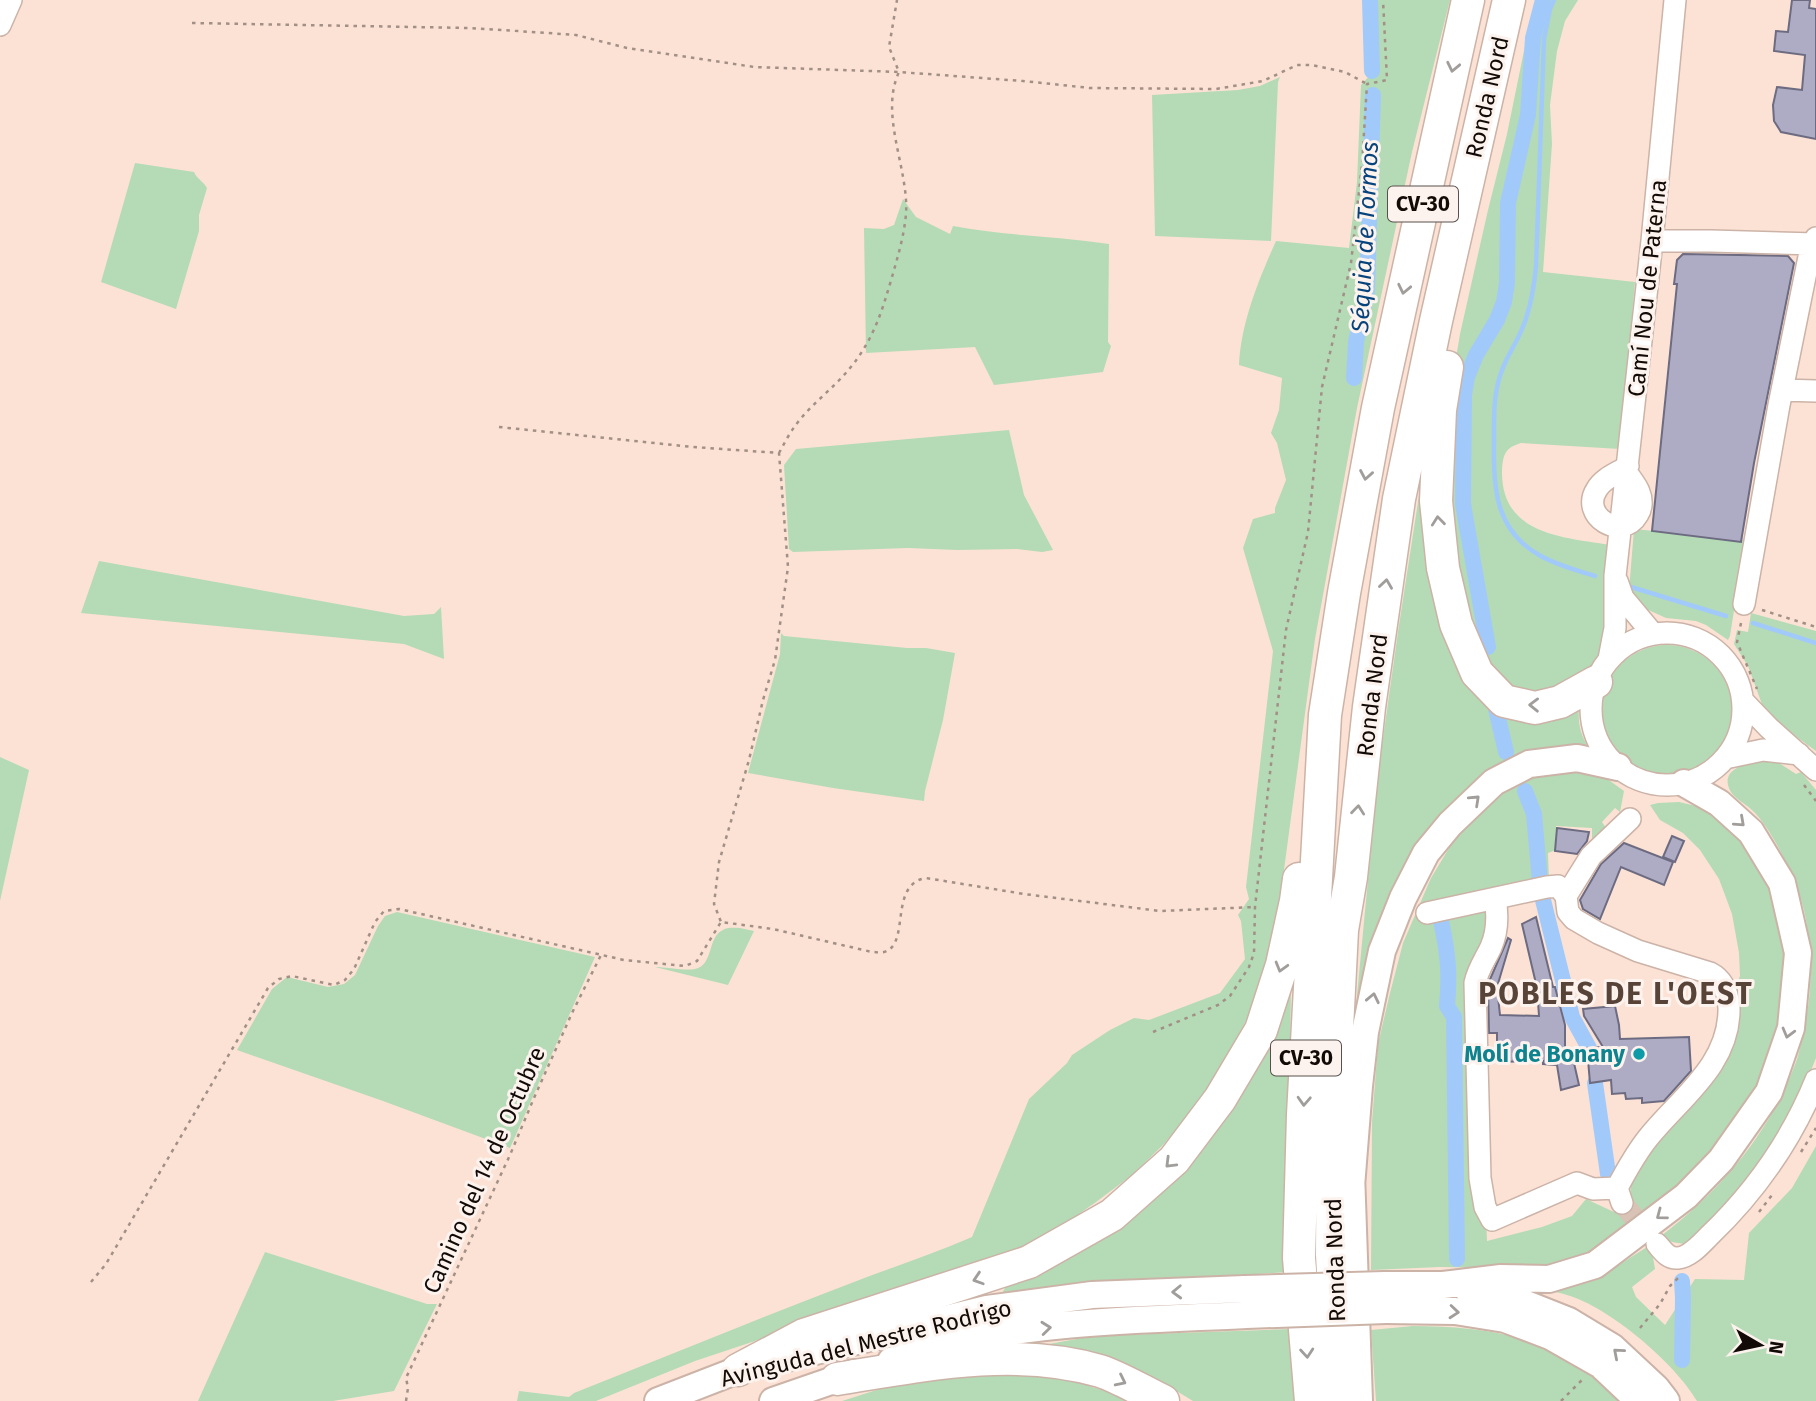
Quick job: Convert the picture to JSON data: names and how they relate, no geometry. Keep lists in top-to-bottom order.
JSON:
{
  "streets": {
    "highway": ["Ronda Nord", "CV-30"],
    "main road": ["Avinguda del Mestre Rodrigo"],
    "street": ["Camí Nou de Paterna"],
    "path": ["Camino del 14 de Octubre"]
  },
  "districts": ["POBLES DE L'OEST"],
  "water": ["Séquia de Tormos"],
  "places": ["Molí de Bonany"],
  "north": "right"
}
